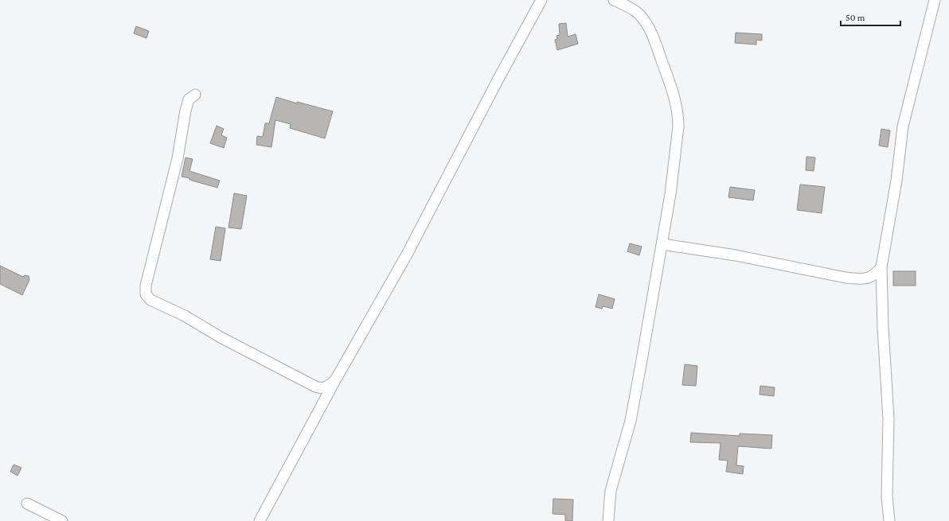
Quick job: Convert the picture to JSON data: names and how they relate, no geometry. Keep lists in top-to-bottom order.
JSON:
{
  "scale_bar": "50 m"
}
